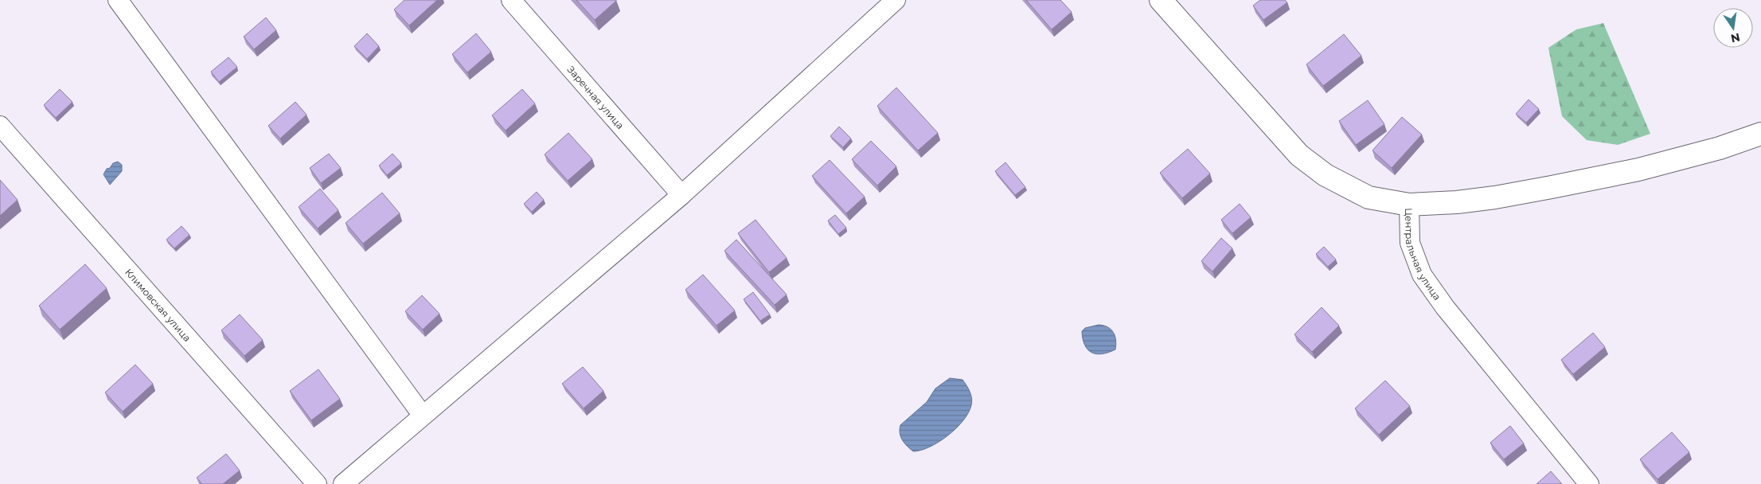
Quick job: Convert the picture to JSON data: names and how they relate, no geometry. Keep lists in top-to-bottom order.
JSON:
{
  "streets": {
    "street": ["Заречная улица", "Центральная улица", "Климовская улица"]
  },
  "north": "bottom"
}
